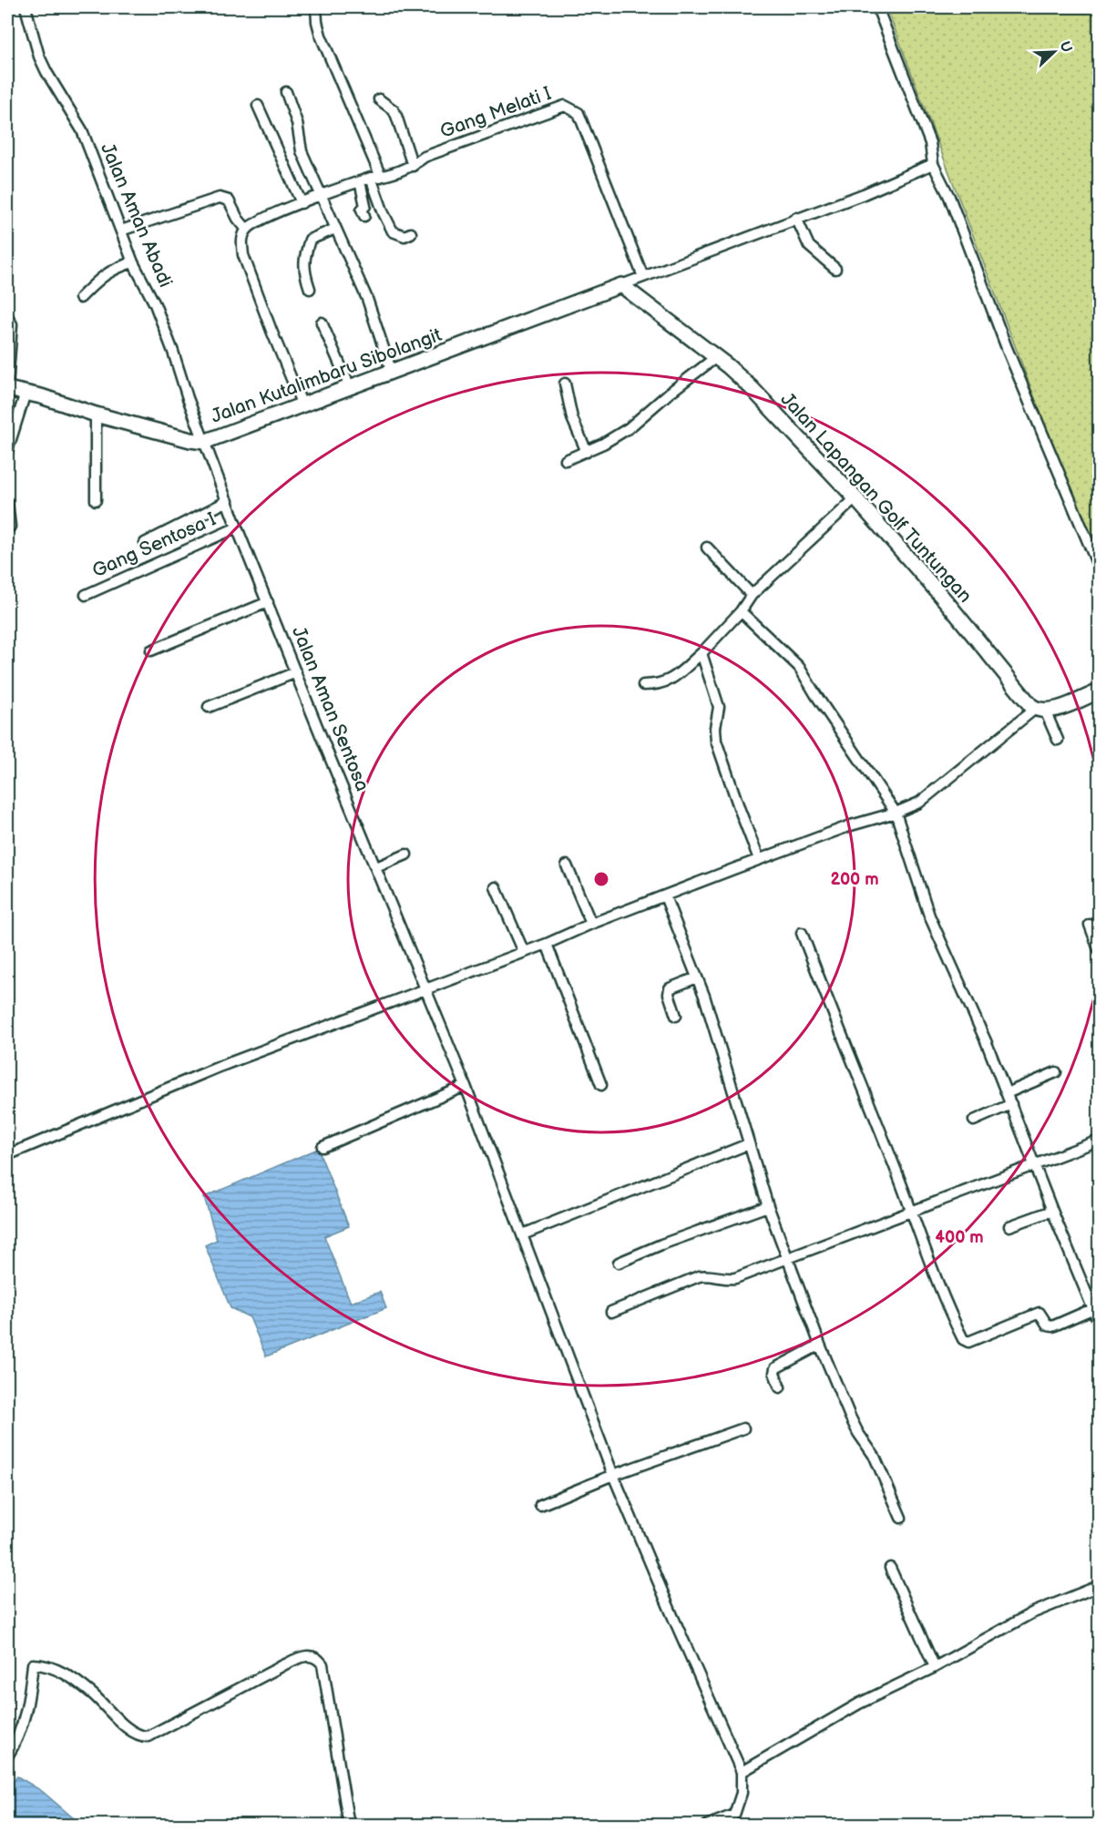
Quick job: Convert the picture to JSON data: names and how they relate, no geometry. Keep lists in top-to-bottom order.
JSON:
{
  "streets": {
    "street": [
      "Gang Melati I",
      "Jalan Aman Abadi",
      "Jalan Kutalimbaru Sibolangit",
      "Jalan Lapangan Golf Tuntungan",
      "Gang Sentosa I",
      "Jalan Aman Sentosa"
    ]
  },
  "crossings": [
    ["Jalan Aman Abadi", "Jalan Kutalimbaru Sibolangit"],
    ["Jalan Aman Abadi", "Jalan Aman Sentosa"],
    ["Jalan Kutalimbaru Sibolangit", "Jalan Lapangan Golf Tuntungan"],
    ["Jalan Kutalimbaru Sibolangit", "Jalan Aman Sentosa"],
    ["Gang Sentosa I", "Jalan Aman Sentosa"]
  ],
  "north": "top right",
  "rings": ["200 m", "400 m"]
}
